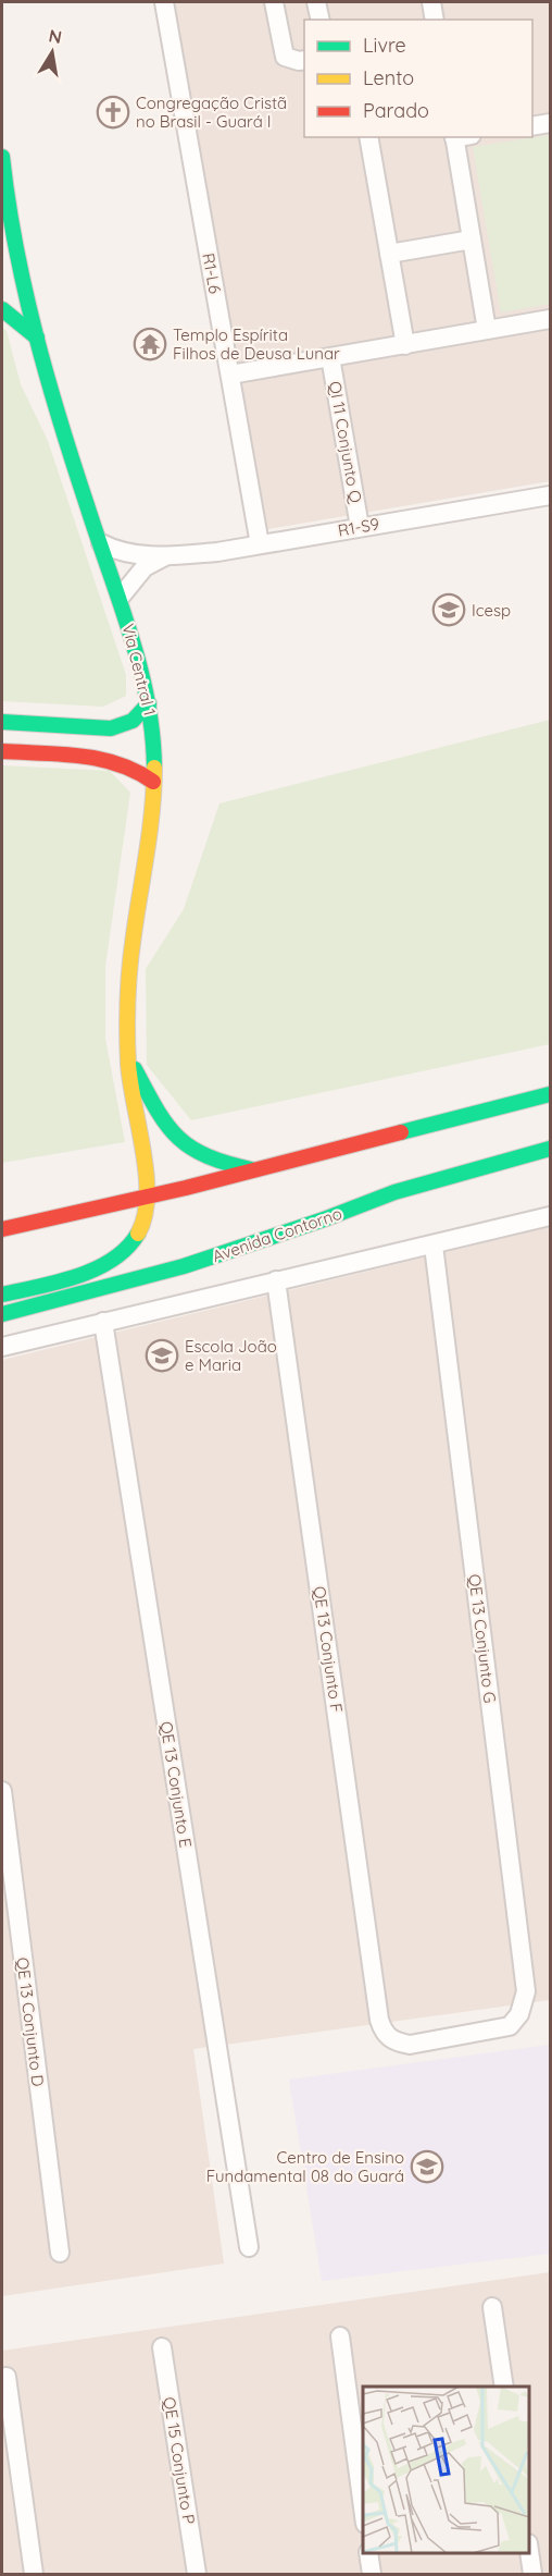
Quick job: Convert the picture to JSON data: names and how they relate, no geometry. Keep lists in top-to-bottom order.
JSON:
{
  "streets": {
    "main road": ["Via Central 1", "Avenida Contorno"],
    "street": [
      "R1-L6",
      "QI 11 Conjunto Q",
      "R1-S9",
      "QE 13 Conjunto G",
      "QE 13 Conjunto F",
      "QE 13 Conjunto E",
      "QE 13 Conjunto D",
      "QE 15 Conjunto P"
    ]
  },
  "crossings": [
    ["R1-L6", "R1-S9"],
    ["QI 11 Conjunto Q", "R1-S9"],
    ["R1-S9", "Via Central 1"],
    ["QE 13 Conjunto G", "QE 13 Conjunto F"]
  ],
  "places": {
    "church": ["Congregação Cristã no Brasil - Guará I"],
    "temple": ["Templo Espírita Filhos de Deusa Lunar"],
    "school or university": ["Icesp", "Escola João e Maria", "Centro de Ensino Fundamental 08 do Guará"]
  },
  "legend": ["Livre", "Lento", "Parado"],
  "north": "top"
}
